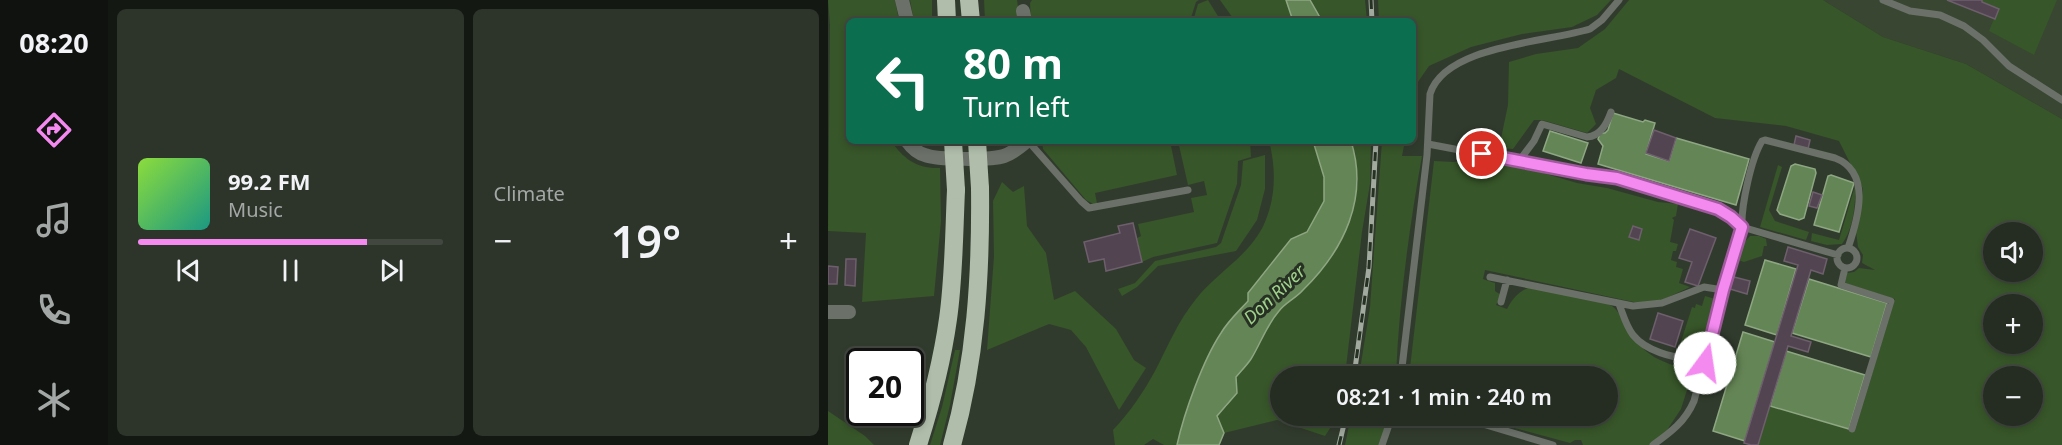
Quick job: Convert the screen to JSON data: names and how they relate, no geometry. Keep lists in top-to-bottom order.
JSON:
{
  "water": ["Don River"],
  "page": {
    "tabs": "08:20",
    "tile": "Climate",
    "turn": ["80 m", "Turn left"],
    "song": ["99.2 FM", "Music"],
    "heat": ["−", "19°", "+"],
    "map_buttons": ["+", "−"],
    "limit": "20",
    "trip": "08:21 · 1 min · 240 m"
  }
}
